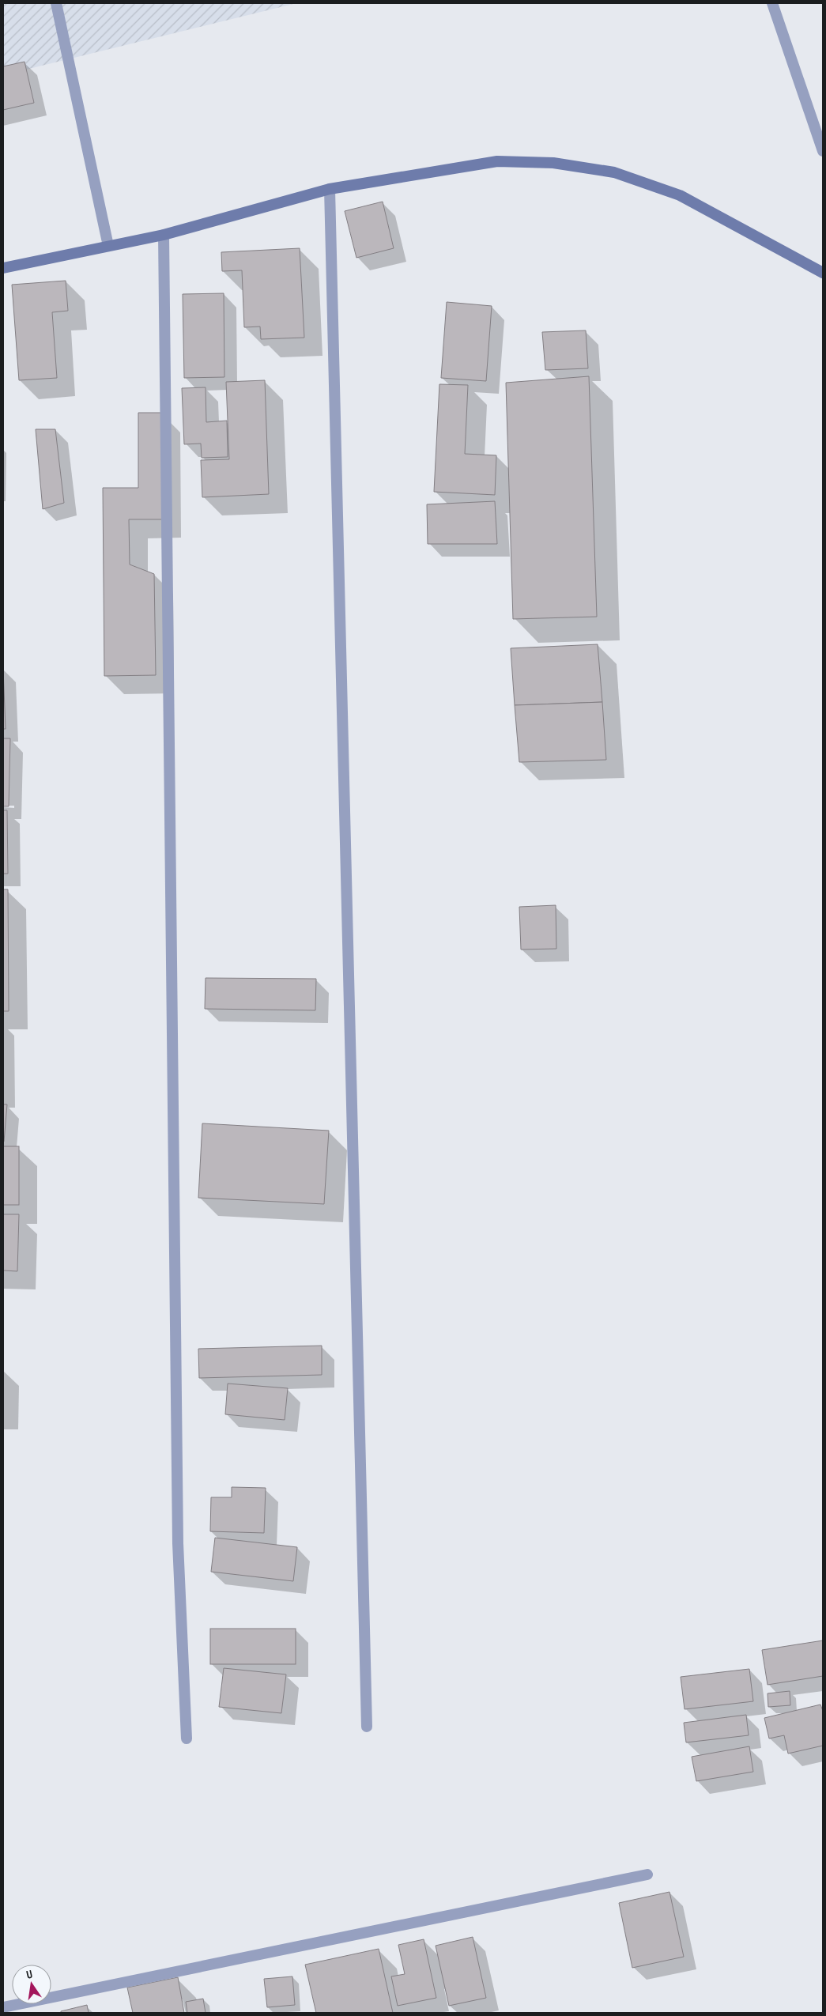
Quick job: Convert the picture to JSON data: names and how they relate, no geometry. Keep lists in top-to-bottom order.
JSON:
{
  "north": "top"
}
